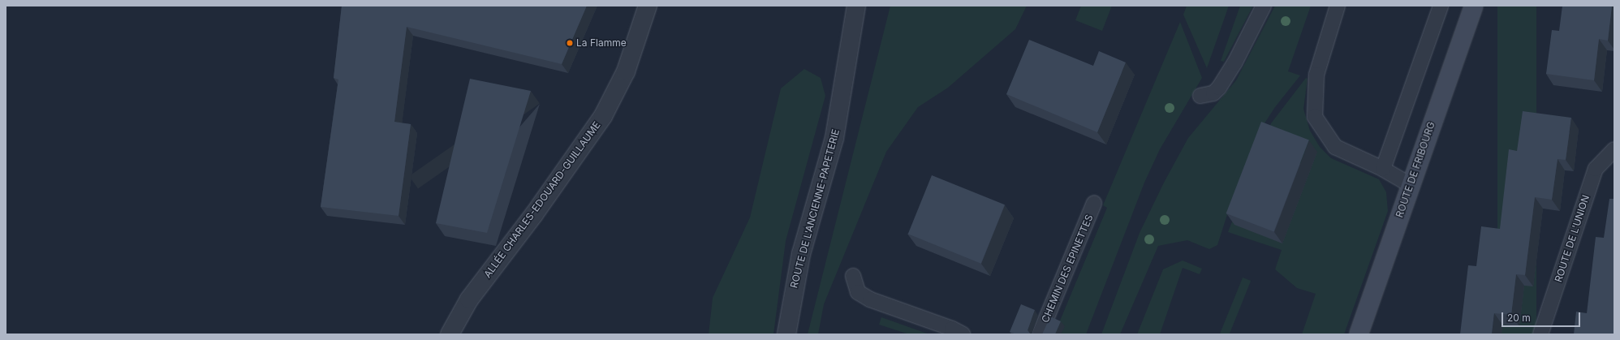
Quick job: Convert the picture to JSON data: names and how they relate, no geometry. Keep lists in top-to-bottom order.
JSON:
{
  "streets": {
    "main road": ["ROUTE DE FRIBOURG"],
    "street": ["ALLÉE CHARLES-EDOUARD-GUILLAUME", "ROUTE DE L'ANCIENNE-PAPETERIE"],
    "lane": ["ROUTE DE L'UNION", "CHEMIN DES EPINETTES"]
  },
  "places": ["La Flamme"],
  "scale_bar": "20 m"
}
